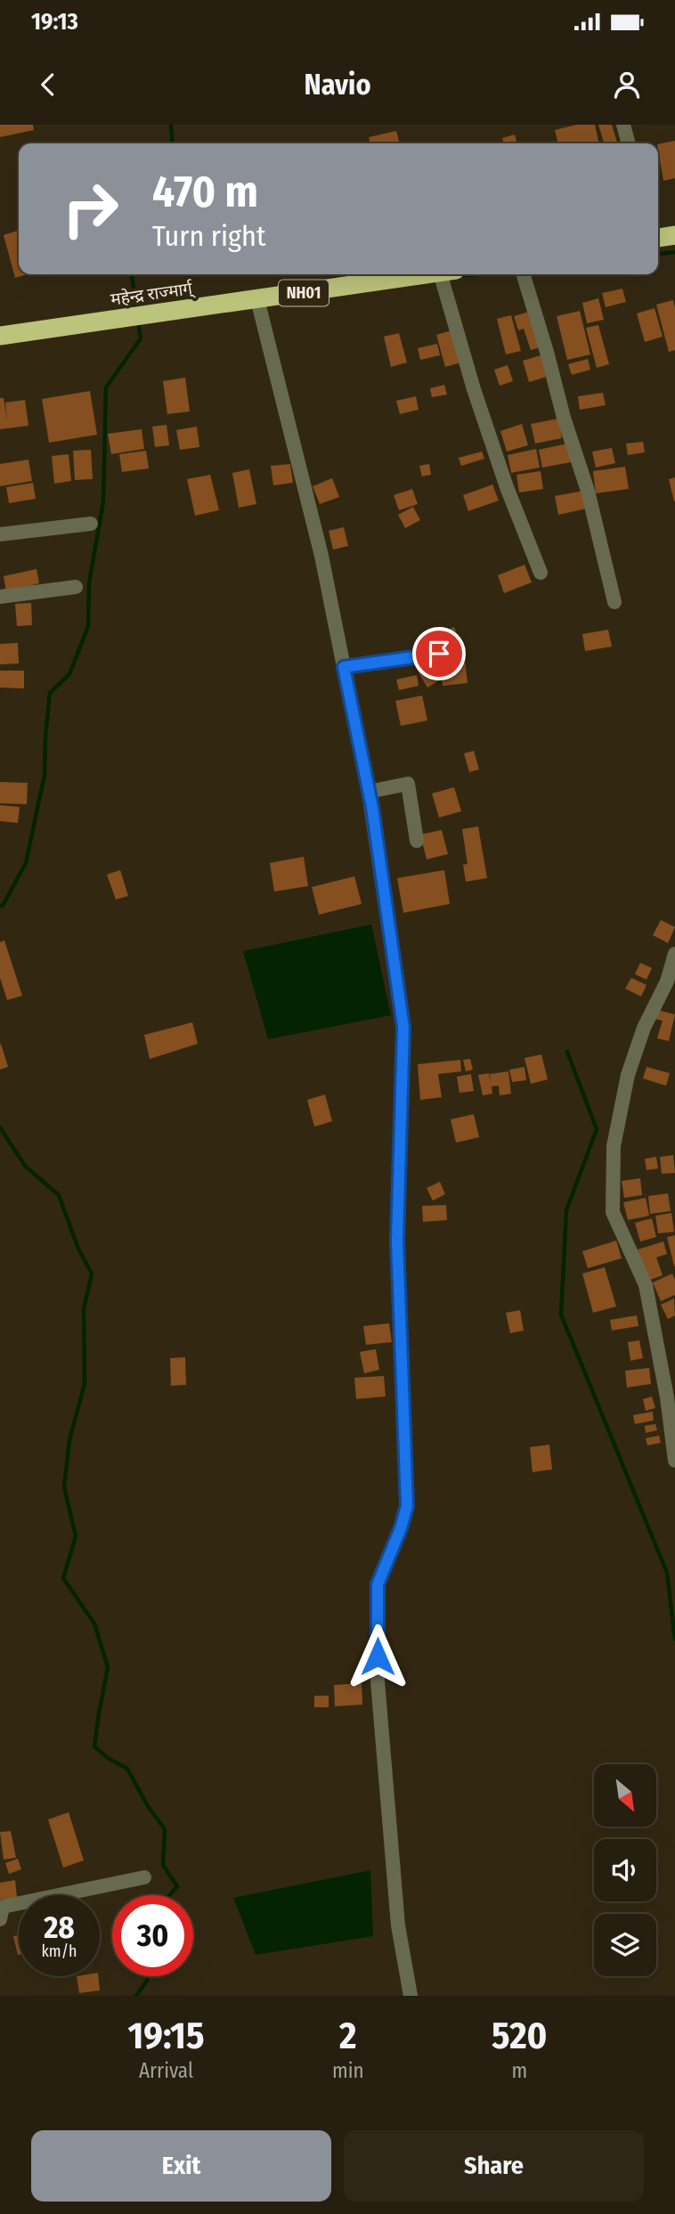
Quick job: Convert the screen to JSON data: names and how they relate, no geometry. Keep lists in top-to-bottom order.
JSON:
{
  "streets": {
    "highway": ["NH01", "महेन्द्र राज्मार्ग्"]
  },
  "north": "bottom right",
  "page": {
    "status": "19:13",
    "header": "Navio",
    "turn": ["470 m", "Turn right"],
    "speed": "28 km/h",
    "limit": "30",
    "eta": [
      "19:15",
      "Arrival",
      "2",
      "min",
      "520",
      "m"
    ],
    "buttons": ["Exit", "Share"]
  }
}
